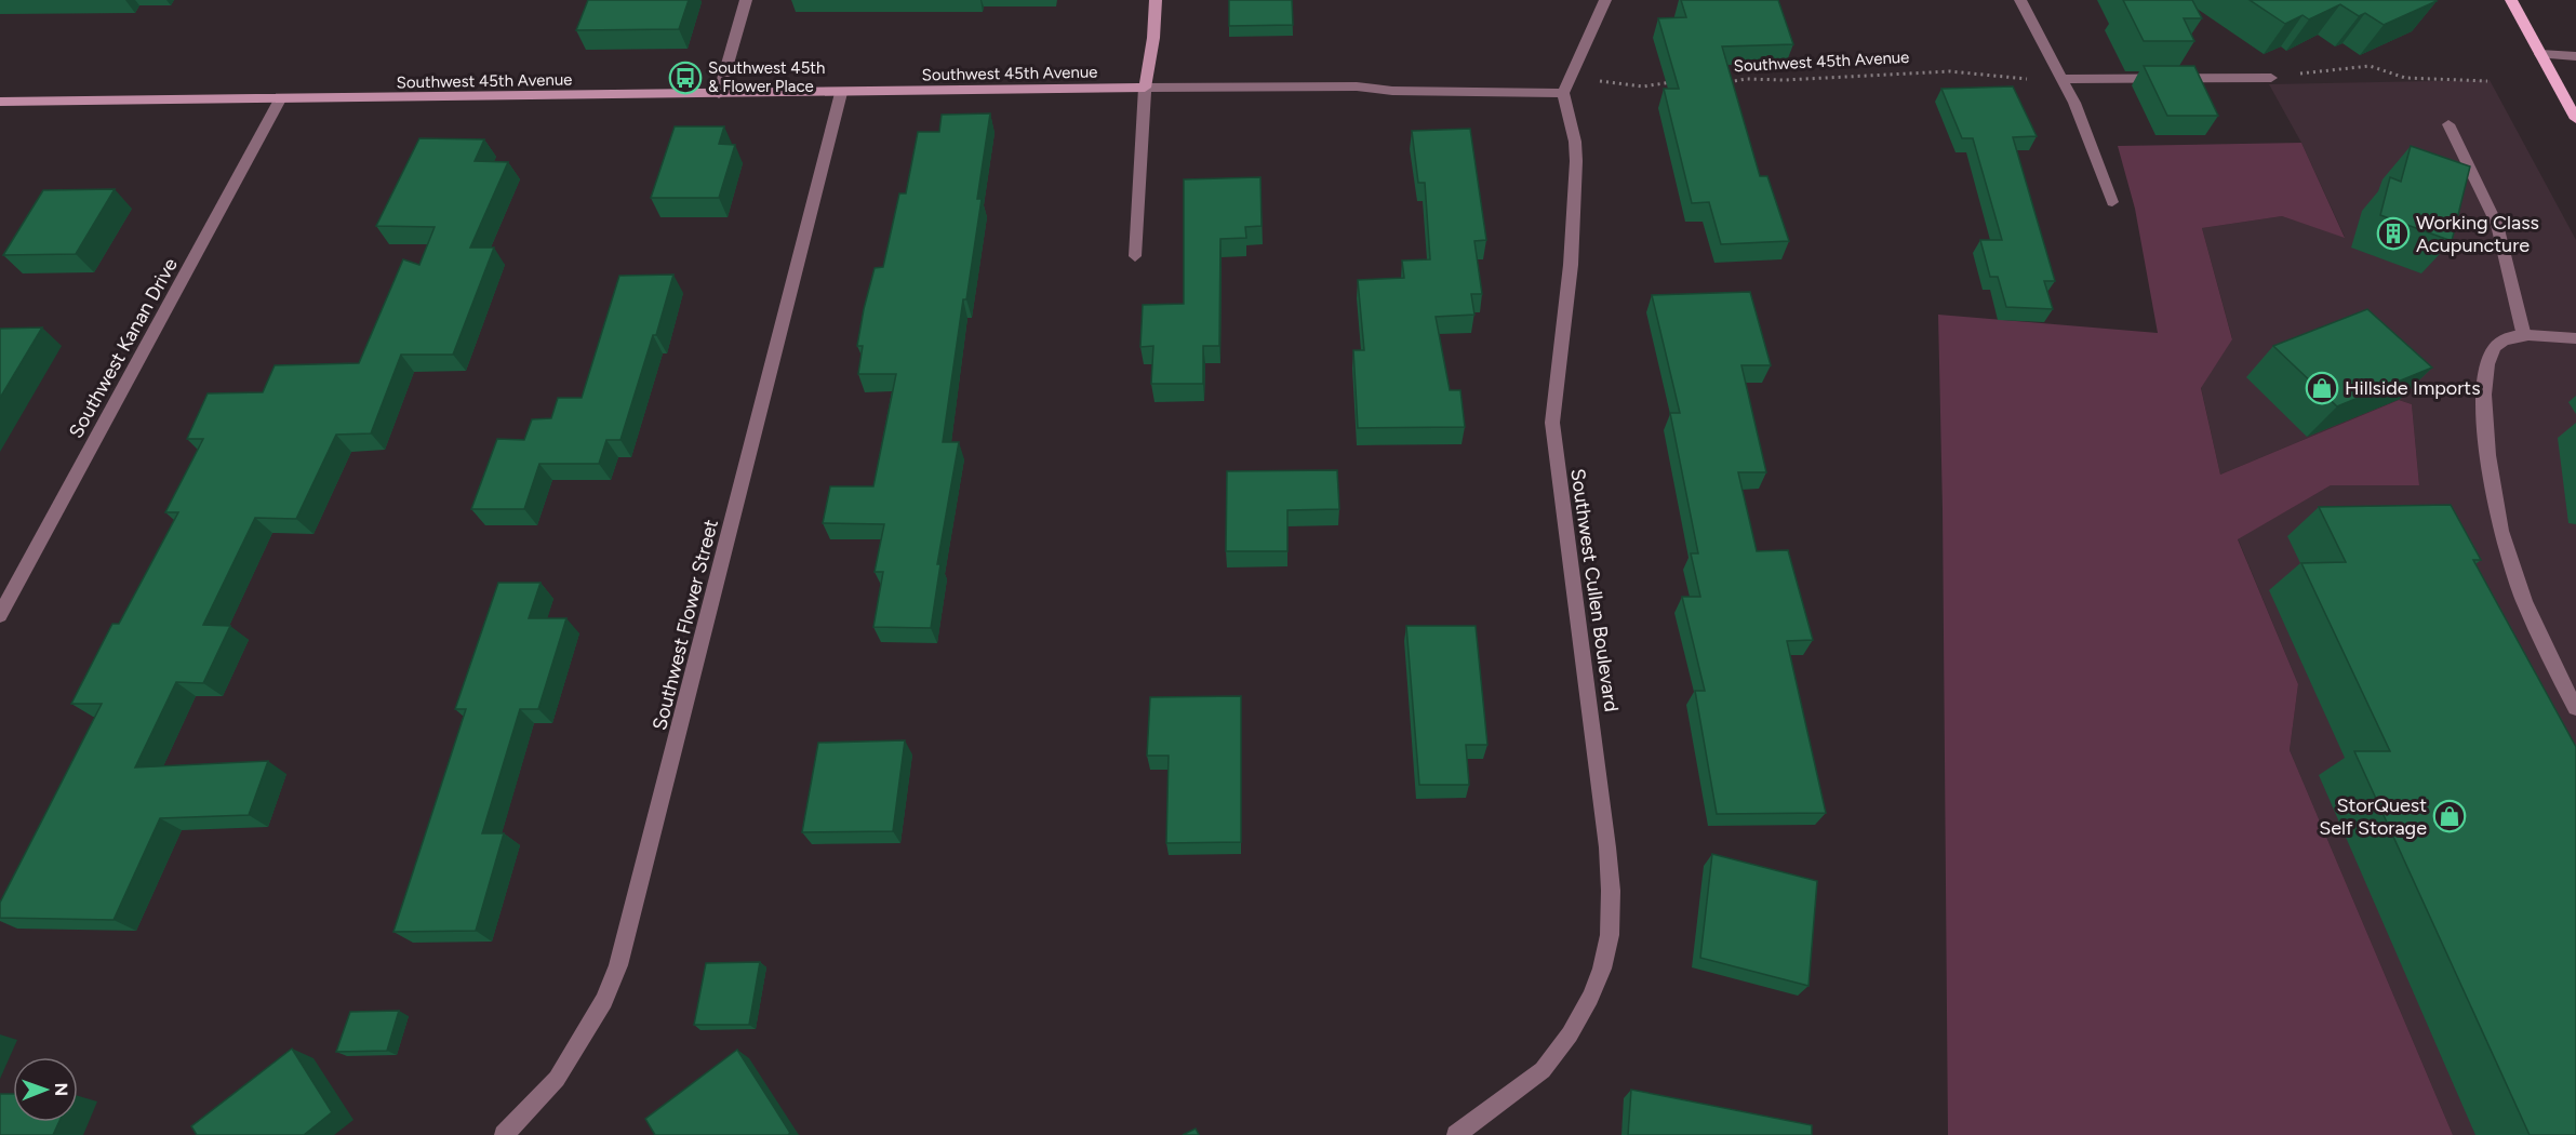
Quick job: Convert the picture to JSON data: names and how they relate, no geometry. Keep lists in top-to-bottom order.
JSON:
{
  "streets": {
    "street": [
      "Southwest 45th Avenue",
      "Southwest Kanan Drive",
      "Southwest Cullen Boulevard",
      "Southwest Flower Street"
    ]
  },
  "crossings": [
    ["Southwest 45th Avenue", "Southwest Kanan Drive"],
    ["Southwest 45th Avenue", "Southwest Cullen Boulevard"],
    ["Southwest 45th Avenue", "Southwest Flower Street"]
  ],
  "places": {
    "bus stop": ["Southwest 45th & Flower Place"],
    "building": ["Working Class Acupuncture"],
    "shop": ["Hillside Imports", "StorQuest Self Storage"]
  },
  "north": "right"
}
